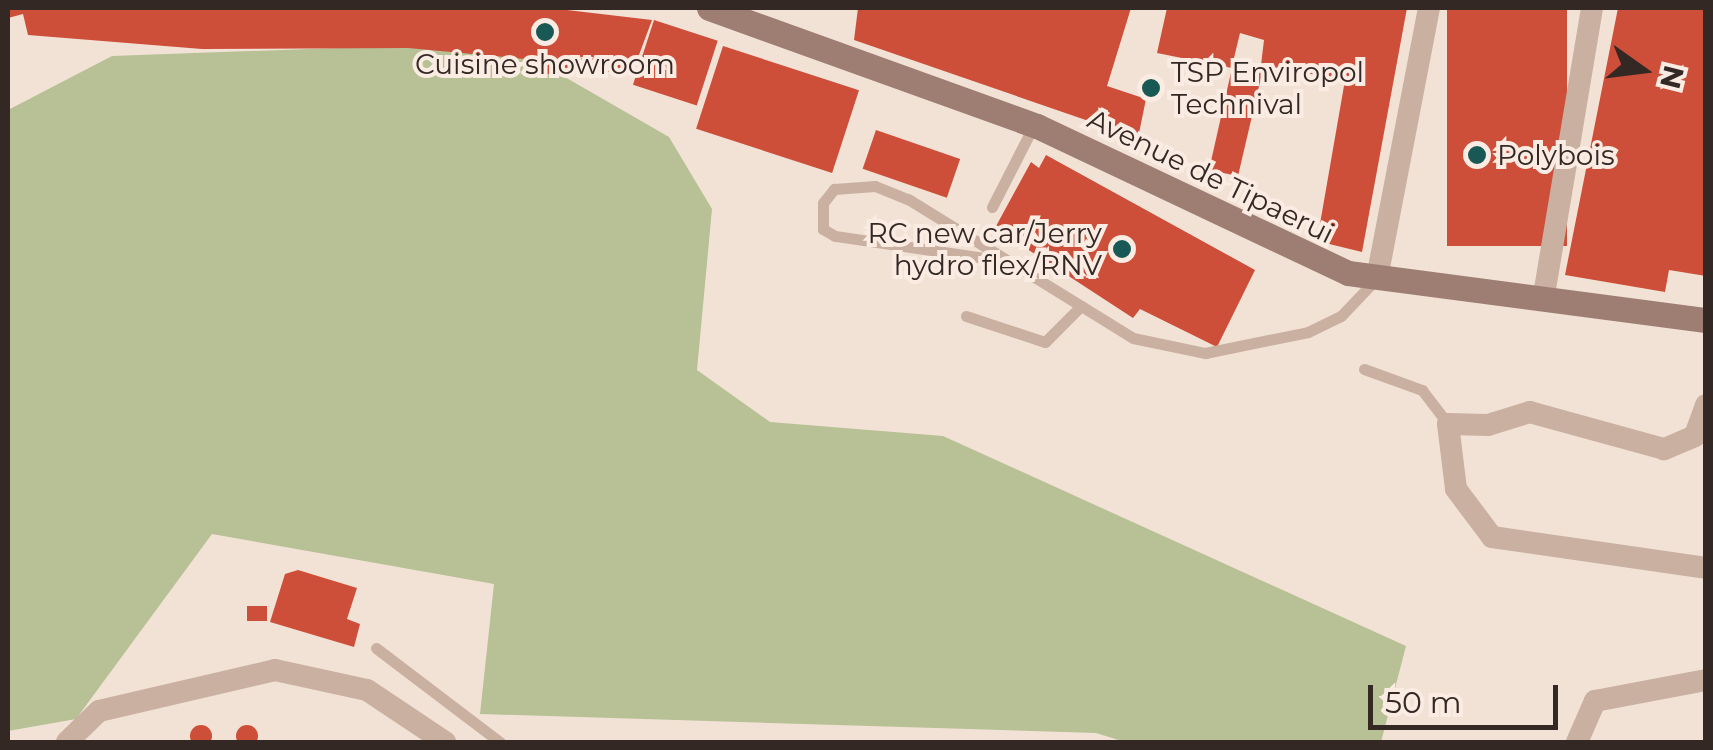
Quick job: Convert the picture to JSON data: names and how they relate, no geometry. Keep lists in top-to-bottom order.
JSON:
{
  "streets": {
    "main road": ["Avenue de Tipaerui"]
  },
  "places": [
    "Cuisine showroom",
    "TSP Enviropol Technival",
    "Polybois",
    "RC new car/Jerry hydro flex/RNV"
  ],
  "scale_bar": "50 m",
  "north": "right"
}
